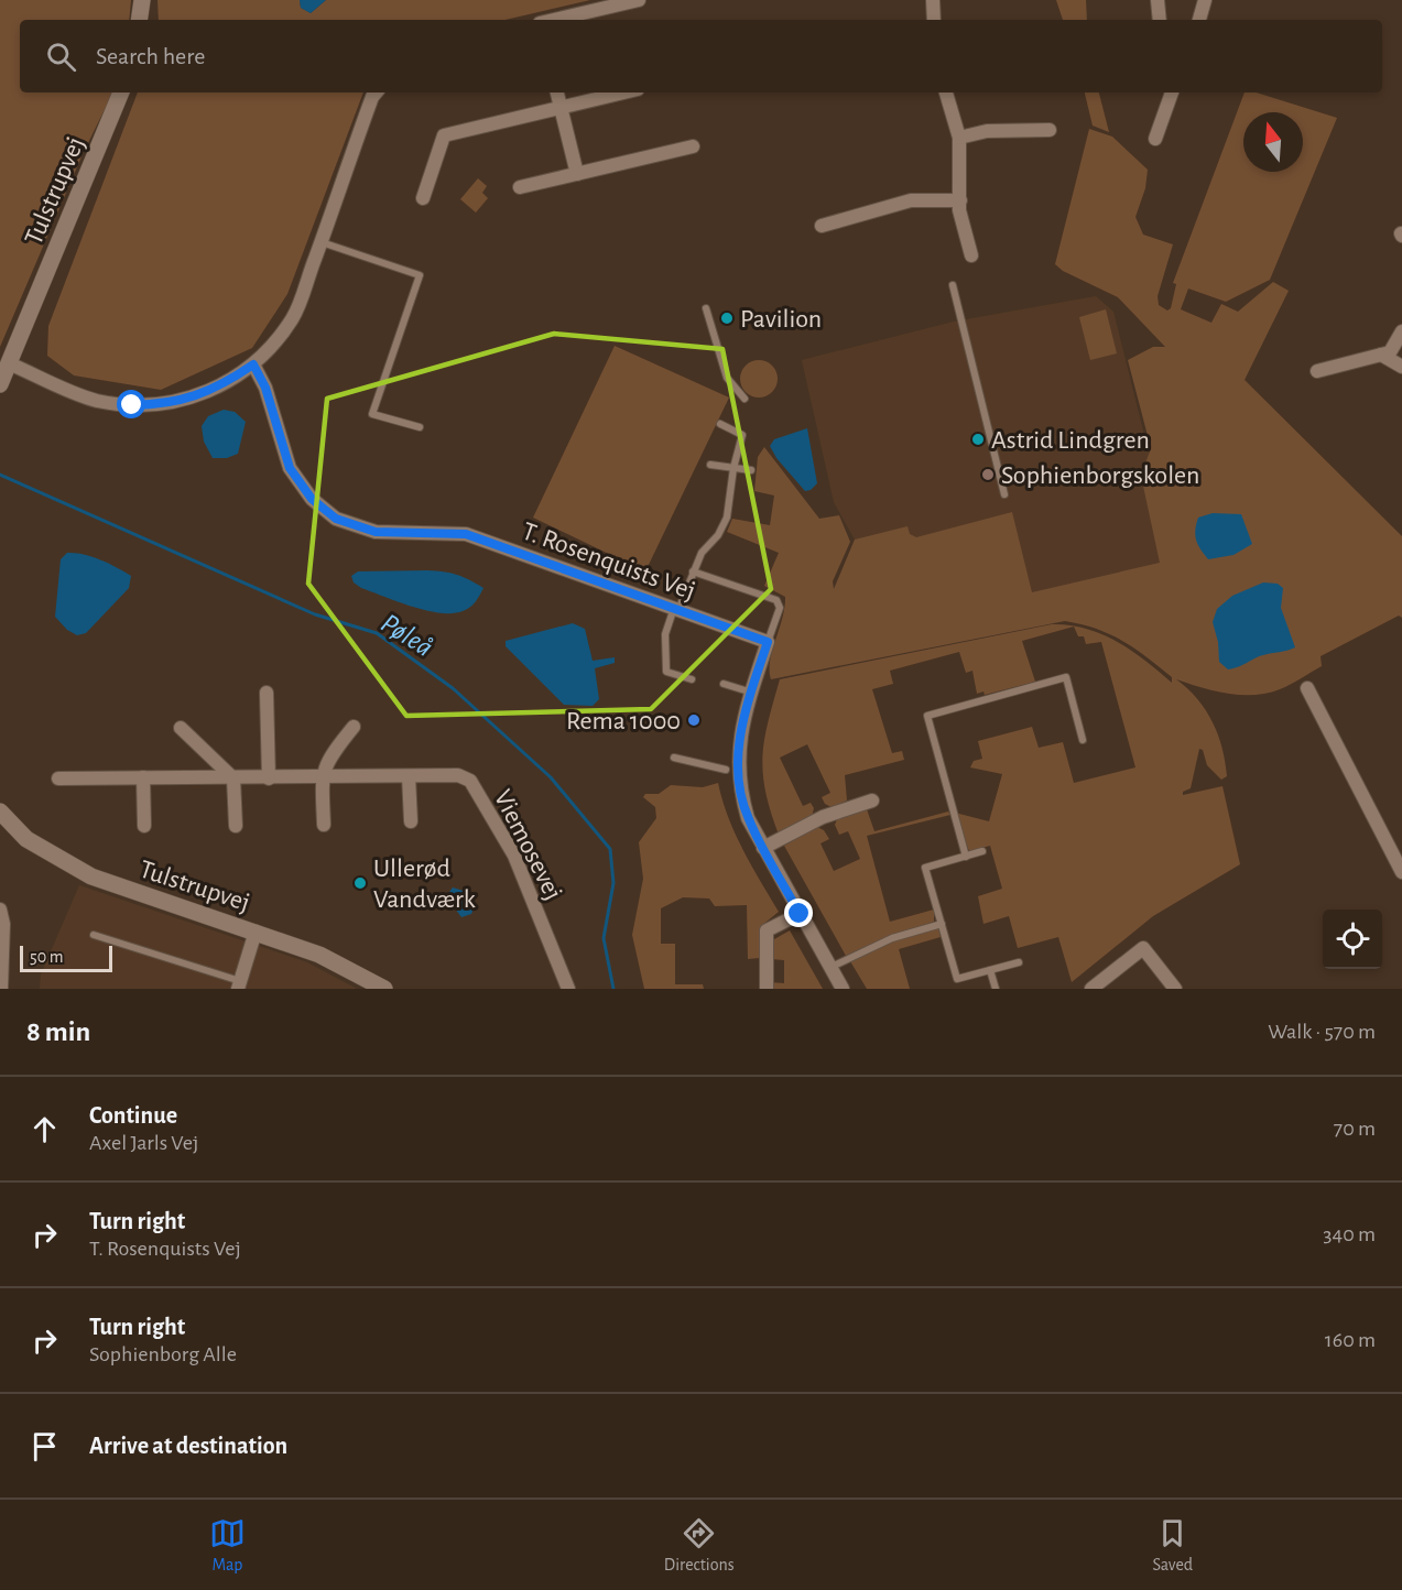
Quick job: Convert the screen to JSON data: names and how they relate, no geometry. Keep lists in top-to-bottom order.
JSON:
{
  "streets": {
    "street": ["Tulstrupvej", "T. Rosenquists Vej", "Viemosevej"]
  },
  "water": ["Pøleå"],
  "places": [
    "Pavilion",
    "Astrid Lindgren",
    "Sophienborgskolen",
    "Rema 1000",
    "Ullerød Vandværk"
  ],
  "scale_bar": "50 m",
  "north": "top",
  "page": {
    "search": "Search here",
    "scale": "50 m",
    "heading": ["8 min", "Walk · 570 m"],
    "list": [
      ["Continue", "Axel Jarls Vej", "70 m"],
      ["Turn right", "T. Rosenquists Vej", "340 m"],
      ["Turn right", "Sophienborg Alle", "160 m"],
      "Arrive at destination"
    ],
    "nav": ["Map", "Directions", "Saved"]
  }
}
